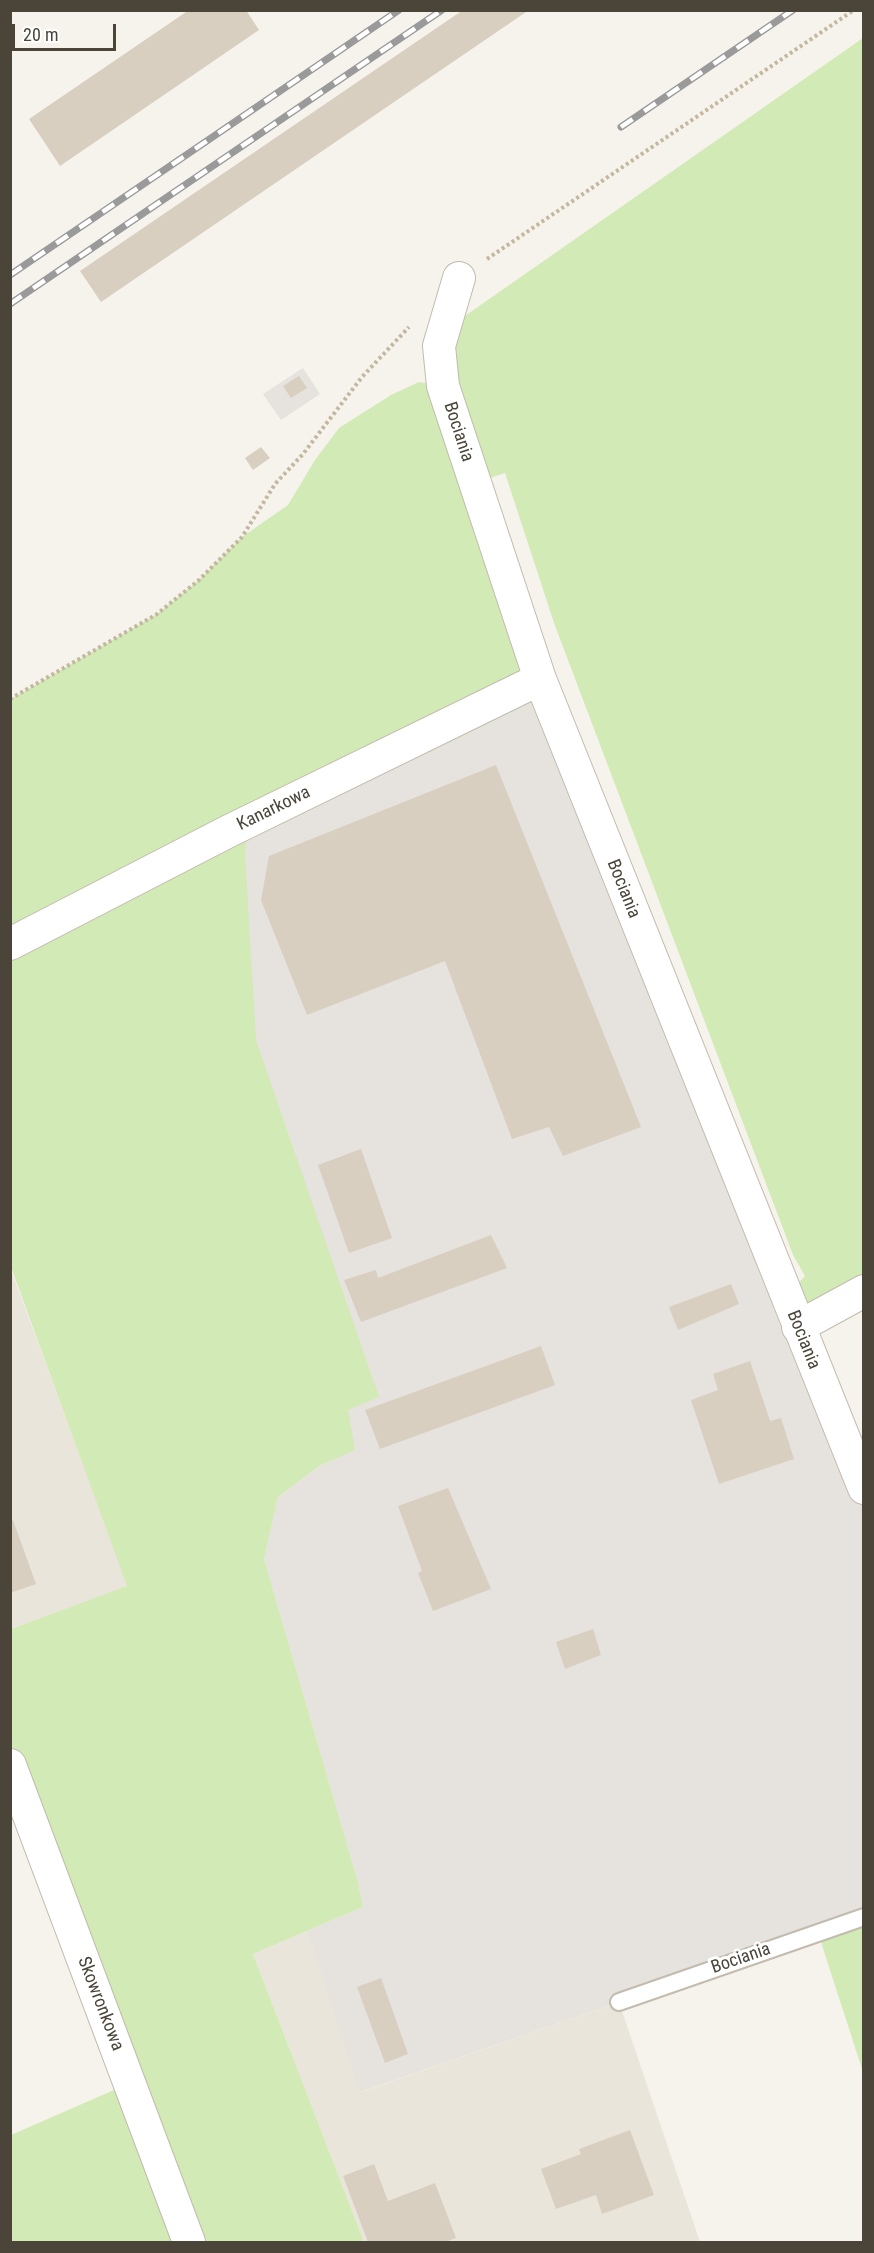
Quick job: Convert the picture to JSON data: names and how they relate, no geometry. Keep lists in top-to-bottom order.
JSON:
{
  "streets": {
    "street": ["Bociania", "Kanarkowa", "Skowronkowa"]
  },
  "crossings": [
    ["Bociania", "Kanarkowa"]
  ],
  "scale_bar": "20 m"
}
